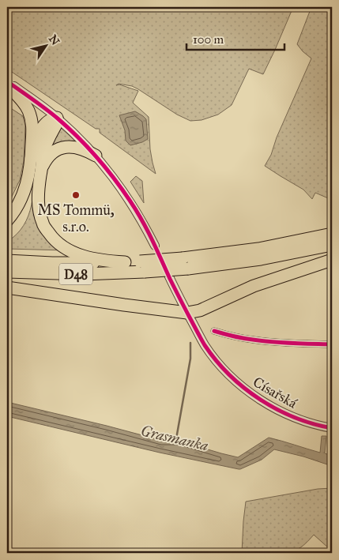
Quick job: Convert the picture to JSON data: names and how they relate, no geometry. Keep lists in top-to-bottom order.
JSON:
{
  "streets": {
    "highway": ["D48"],
    "street": ["Císařská"]
  },
  "water": ["Grasmanka"],
  "places": ["MS Tommü, s.r.o."],
  "scale_bar": "100 m",
  "north": "top right"
}
